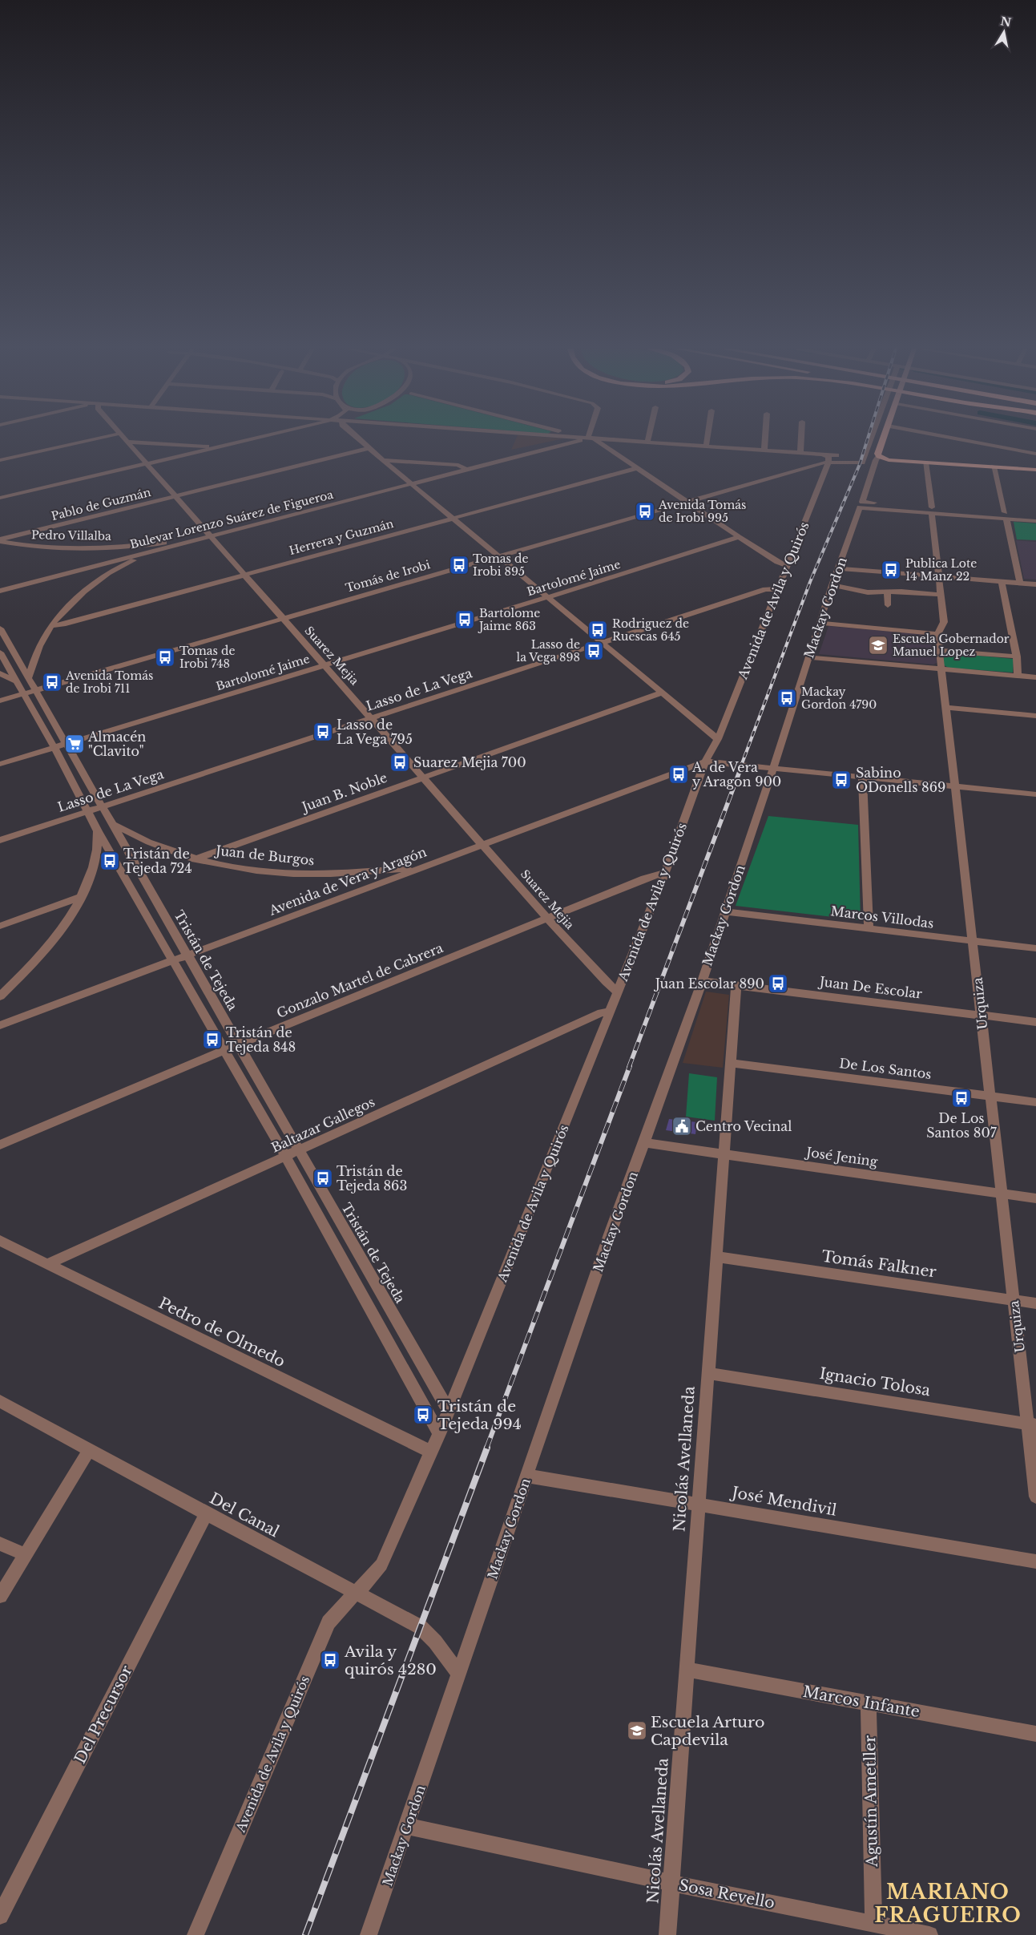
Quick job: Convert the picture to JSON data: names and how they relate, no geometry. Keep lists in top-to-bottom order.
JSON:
{
  "streets": {
    "main road": ["Mackay Gordon"],
    "street": [
      "Pablo de Guzmán",
      "Bulevar Lorenzo Suárez de Figueroa",
      "Pedro Villalba",
      "Herrera y Guzmán",
      "Tomás de Irobi",
      "Bartolomé Jaime",
      "Avenida de Avila y Quirós",
      "Suarez Mejia",
      "Lasso de La Vega",
      "Juan B. Noble",
      "Juan de Burgos",
      "Avenida de Vera y Aragón",
      "Marcos Villodas",
      "Tristán de Tejeda",
      "Gonzalo Martel de Cabrera",
      "Juan De Escolar",
      "Urquiza",
      "De Los Santos",
      "Baltazar Gallegos",
      "José Jening",
      "Tomás Falkner",
      "Pedro de Olmedo",
      "Ignacio Tolosa",
      "Nicolás Avellaneda",
      "José Mendivil",
      "Del Canal",
      "Marcos Infante",
      "Del Precursor",
      "Agustín Ametller",
      "Sosa Revello"
    ]
  },
  "crossings": [
    ["Pablo de Guzmán", "Pedro Villalba"],
    ["Pablo de Guzmán", "Suarez Mejia"],
    ["Bulevar Lorenzo Suárez de Figueroa", "Pedro Villalba"],
    ["Bulevar Lorenzo Suárez de Figueroa", "Suarez Mejia"],
    ["Herrera y Guzmán", "Suarez Mejia"],
    ["Tomás de Irobi", "Avenida de Avila y Quirós"],
    ["Tomás de Irobi", "Suarez Mejia"],
    ["Tomás de Irobi", "Tristán de Tejeda"],
    ["Bartolomé Jaime", "Suarez Mejia"],
    ["Bartolomé Jaime", "Tristán de Tejeda"],
    ["Avenida de Avila y Quirós", "Suarez Mejia"],
    ["Avenida de Avila y Quirós", "Lasso de La Vega"],
    ["Avenida de Avila y Quirós", "Avenida de Vera y Aragón"],
    ["Avenida de Avila y Quirós", "Tristán de Tejeda"],
    ["Avenida de Avila y Quirós", "Gonzalo Martel de Cabrera"],
    ["Avenida de Avila y Quirós", "Baltazar Gallegos"],
    ["Avenida de Avila y Quirós", "Pedro de Olmedo"],
    ["Avenida de Avila y Quirós", "Del Canal"],
    ["Mackay Gordon", "Marcos Villodas"],
    ["Mackay Gordon", "Juan De Escolar"],
    ["Mackay Gordon", "José Jening"],
    ["Mackay Gordon", "José Mendivil"],
    ["Mackay Gordon", "Del Canal"],
    ["Mackay Gordon", "Sosa Revello"],
    ["Suarez Mejia", "Lasso de La Vega"],
    ["Suarez Mejia", "Juan B. Noble"],
    ["Suarez Mejia", "Avenida de Vera y Aragón"],
    ["Suarez Mejia", "Gonzalo Martel de Cabrera"],
    ["Lasso de La Vega", "Tristán de Tejeda"],
    ["Juan B. Noble", "Juan de Burgos"],
    ["Juan de Burgos", "Avenida de Vera y Aragón"],
    ["Juan de Burgos", "Tristán de Tejeda"],
    ["Avenida de Vera y Aragón", "Tristán de Tejeda"],
    ["Marcos Villodas", "Urquiza"],
    ["Tristán de Tejeda", "Gonzalo Martel de Cabrera"],
    ["Tristán de Tejeda", "Baltazar Gallegos"],
    ["Juan De Escolar", "Urquiza"],
    ["Juan De Escolar", "Nicolás Avellaneda"],
    ["Urquiza", "De Los Santos"],
    ["Urquiza", "José Jening"],
    ["Urquiza", "Tomás Falkner"],
    ["Urquiza", "Ignacio Tolosa"],
    ["De Los Santos", "Nicolás Avellaneda"],
    ["Baltazar Gallegos", "Pedro de Olmedo"],
    ["José Jening", "Nicolás Avellaneda"],
    ["Tomás Falkner", "Nicolás Avellaneda"],
    ["Ignacio Tolosa", "Nicolás Avellaneda"],
    ["Nicolás Avellaneda", "José Mendivil"],
    ["Nicolás Avellaneda", "Marcos Infante"],
    ["Nicolás Avellaneda", "Sosa Revello"],
    ["Del Canal", "Del Precursor"],
    ["Marcos Infante", "Agustín Ametller"],
    ["Agustín Ametller", "Sosa Revello"]
  ],
  "districts": ["MARIANO FRAGUEIRO"],
  "places": {
    "bus stop": [
      "Avenida Tomás de Irobi 995",
      "Tomas de Irobi 895",
      "Publica Lote 14 Manz 22",
      "Bartolome Jaime 863",
      "Rodriguez de Ruescas 645",
      "Lasso de la Vega 898",
      "Tomas de Irobi 748",
      "Avenida Tomás de Irobi 711",
      "Mackay Gordon 4790",
      "Lasso de La Vega 795",
      "Suarez Mejia 700",
      "A. de Vera y Aragon 900",
      "Sabino ODonells 869",
      "Tristán de Tejeda 724",
      "Juan Escolar 890",
      "Tristán de Tejeda 848",
      "De Los Santos 807",
      "Tristán de Tejeda 863",
      "Tristán de Tejeda 994",
      "Avila y quirós 4280"
    ],
    "school or university": ["Escuela Gobernador Manuel Lopez", "Escuela Arturo Capdevila"],
    "supermarket": ["Almacén \"Clavito\""],
    "public building": ["Centro Vecinal"]
  },
  "north": "top"
}
